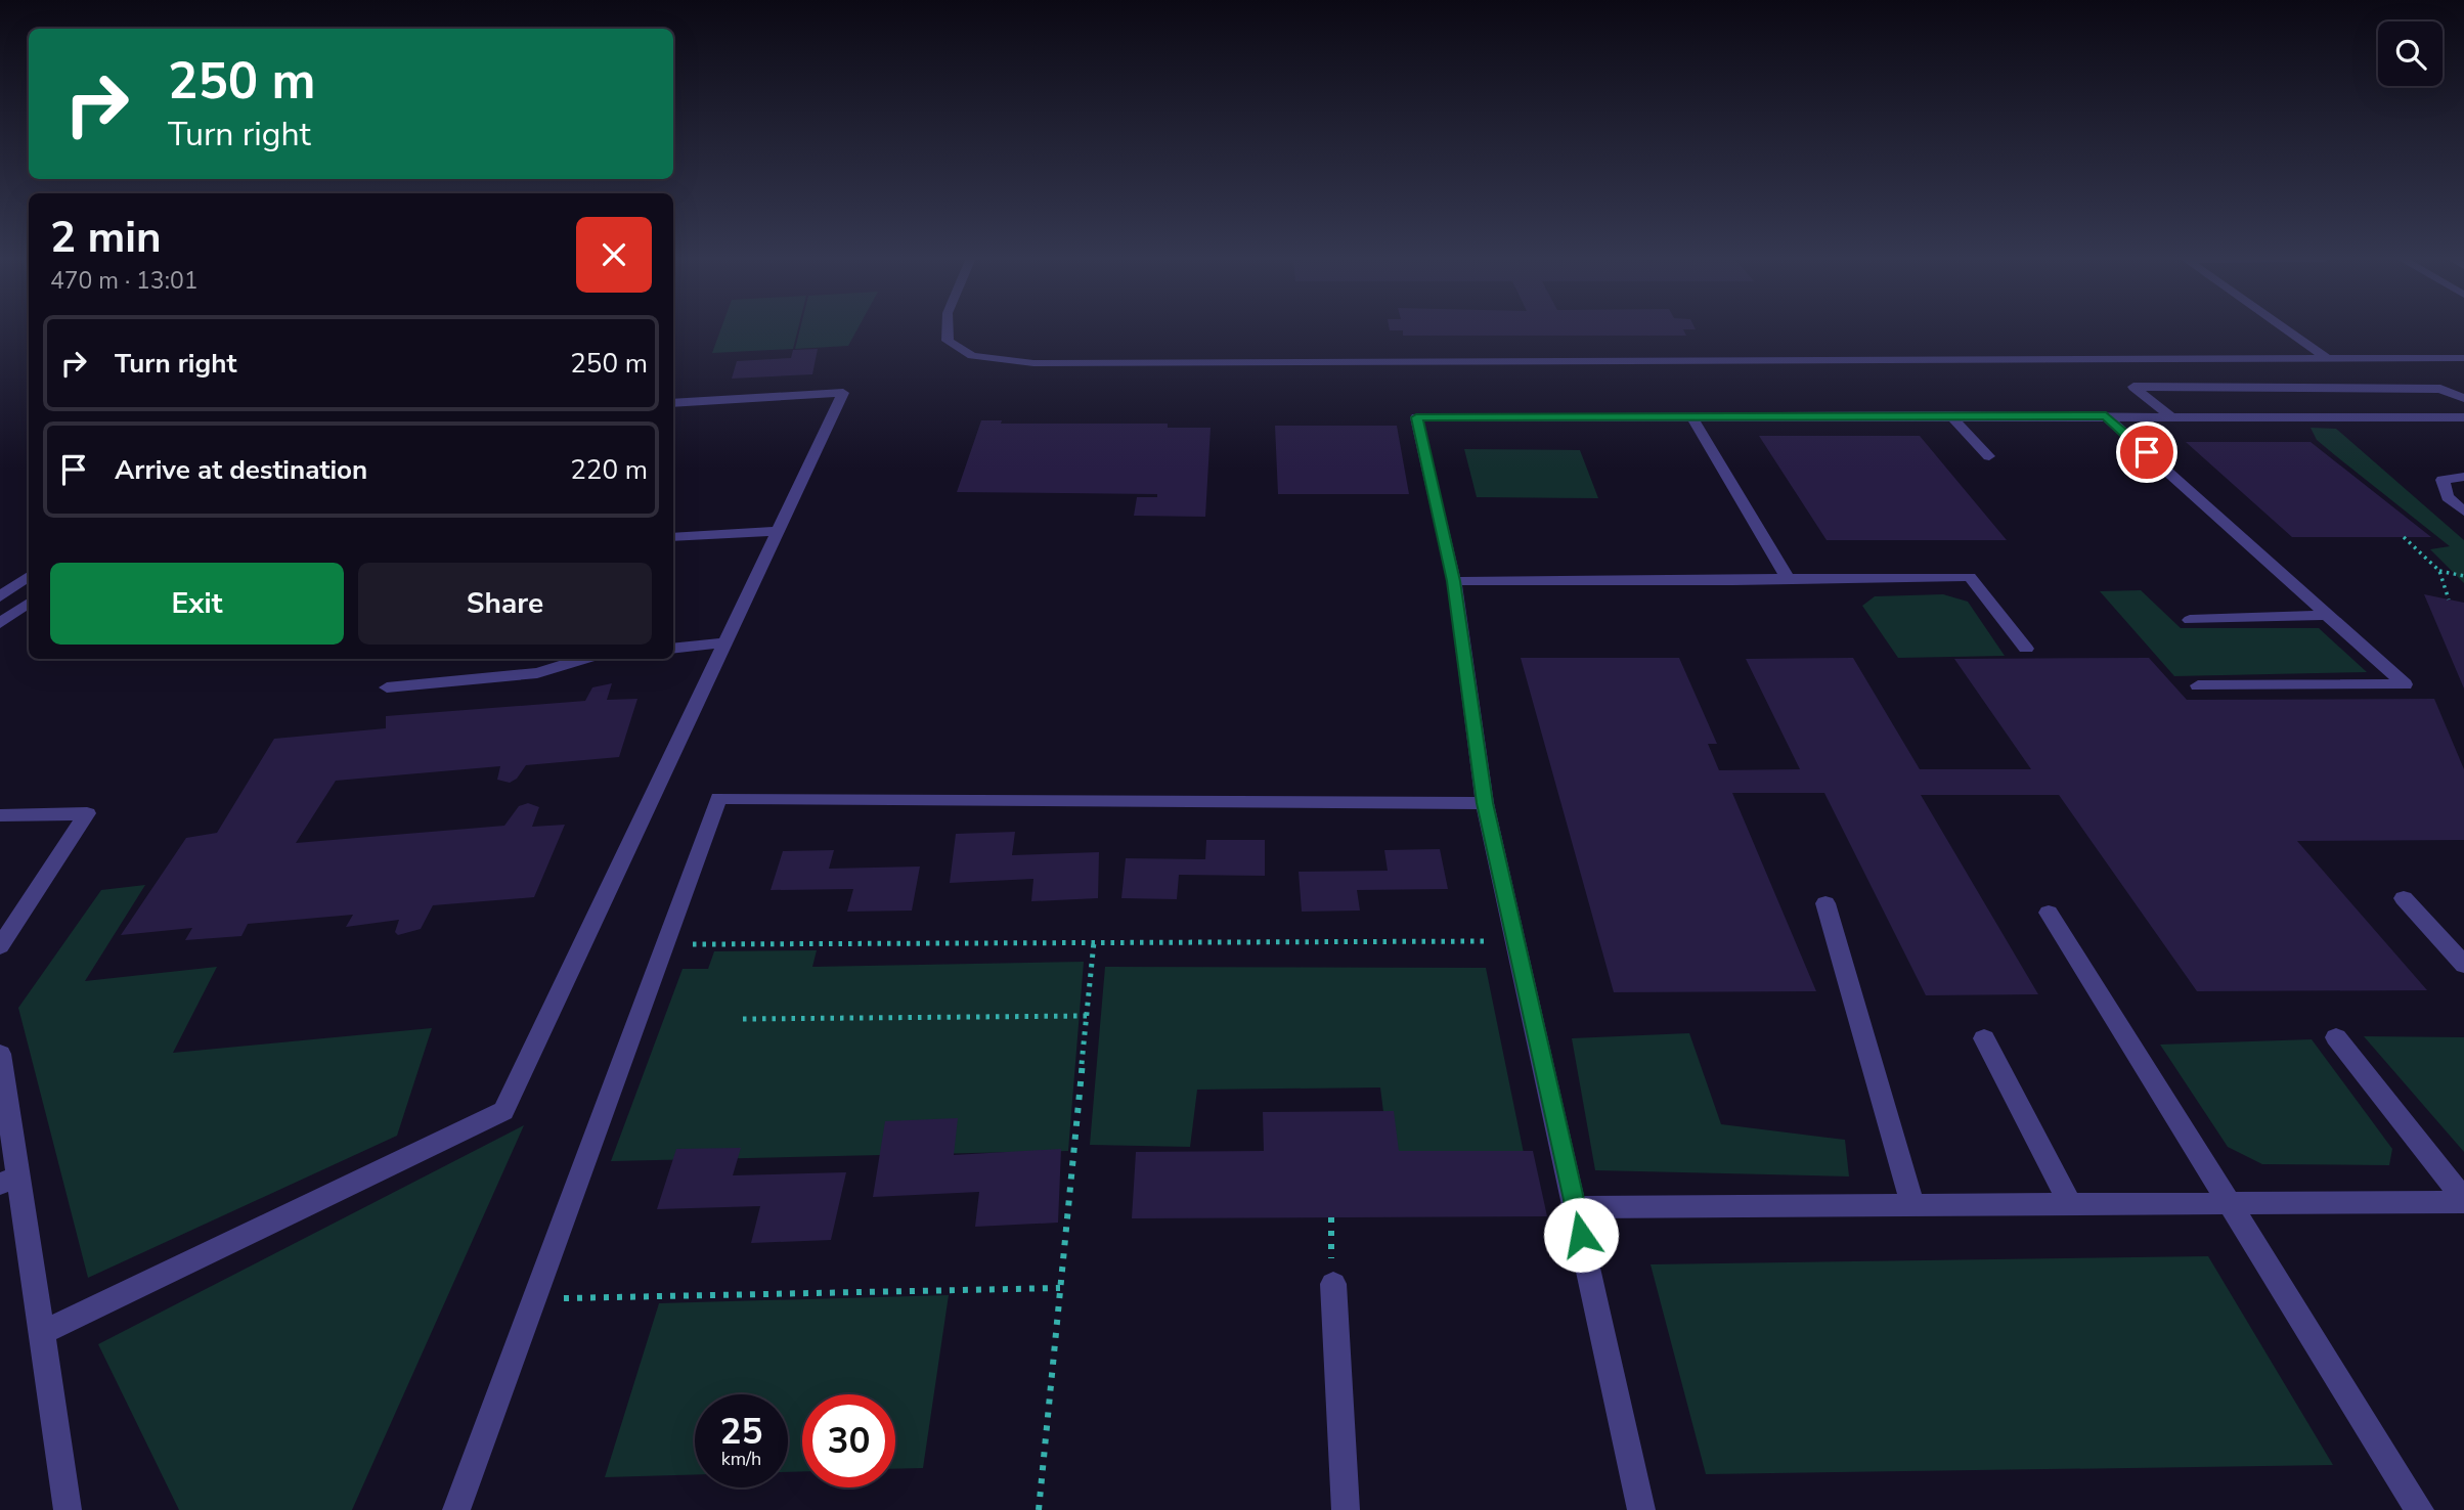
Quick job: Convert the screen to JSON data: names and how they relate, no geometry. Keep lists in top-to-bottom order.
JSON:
{
  "page": {
    "turn": ["250 m", "Turn right"],
    "heading": ["2 min", "470 m · 13:01"],
    "list": [
      {
        "name": "Turn right",
        "value": "250 m"
      },
      {
        "name": "Arrive at destination",
        "value": "220 m"
      }
    ],
    "buttons": ["Exit", "Share"],
    "speed": "25 km/h",
    "limit": "30"
  }
}
